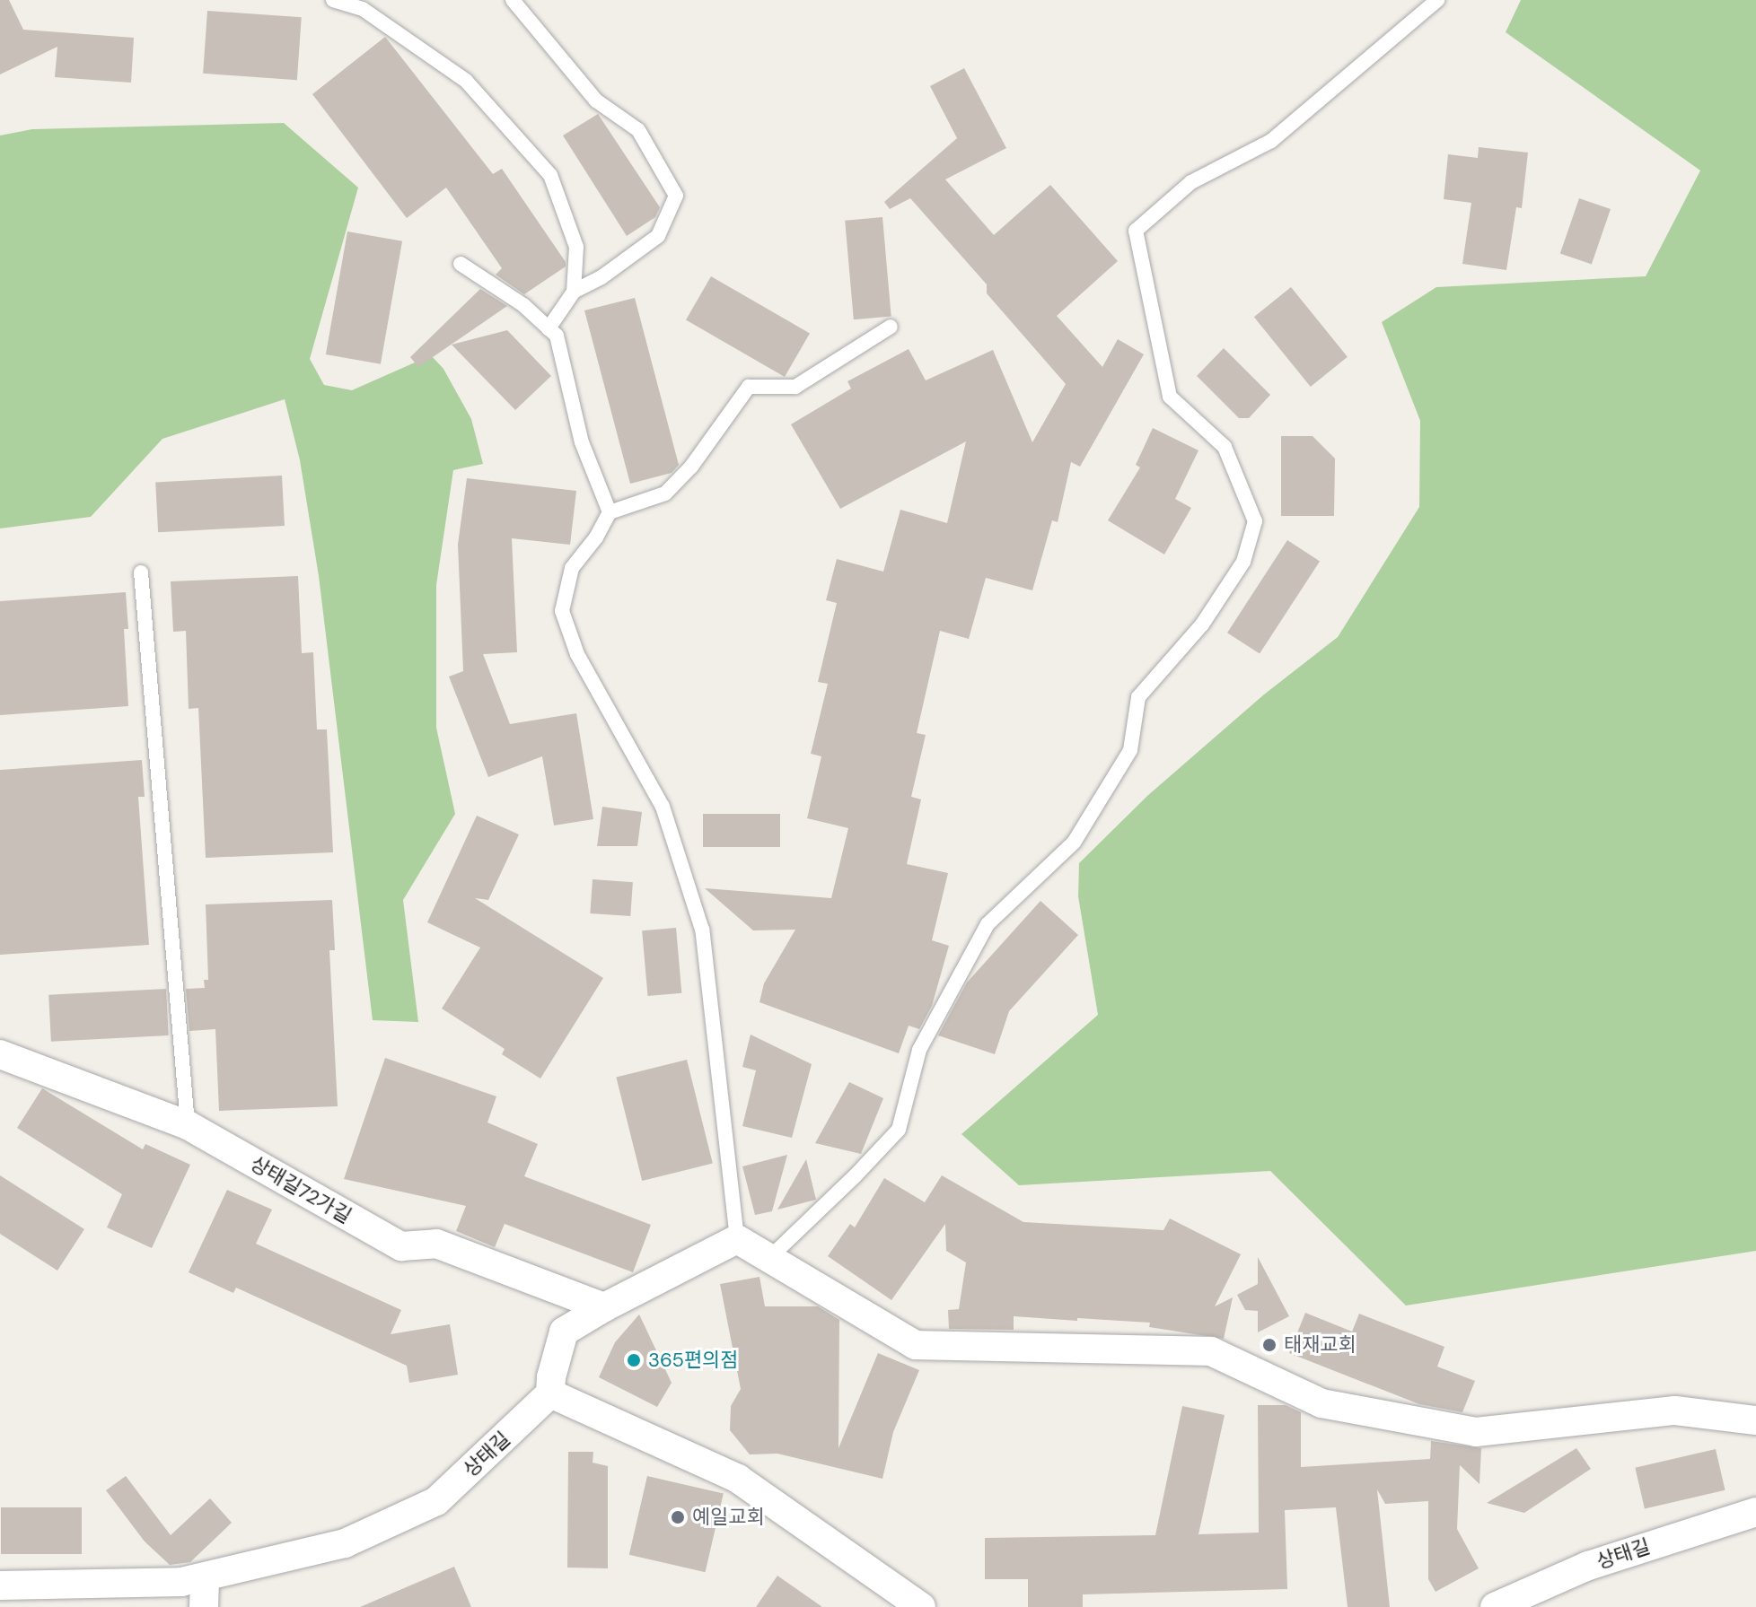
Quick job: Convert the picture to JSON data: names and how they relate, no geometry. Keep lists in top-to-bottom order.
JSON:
{
  "streets": {
    "street": ["상태길72가길", "상태길"]
  },
  "places": ["태재교회", "365편의점", "예일교회"]
}
